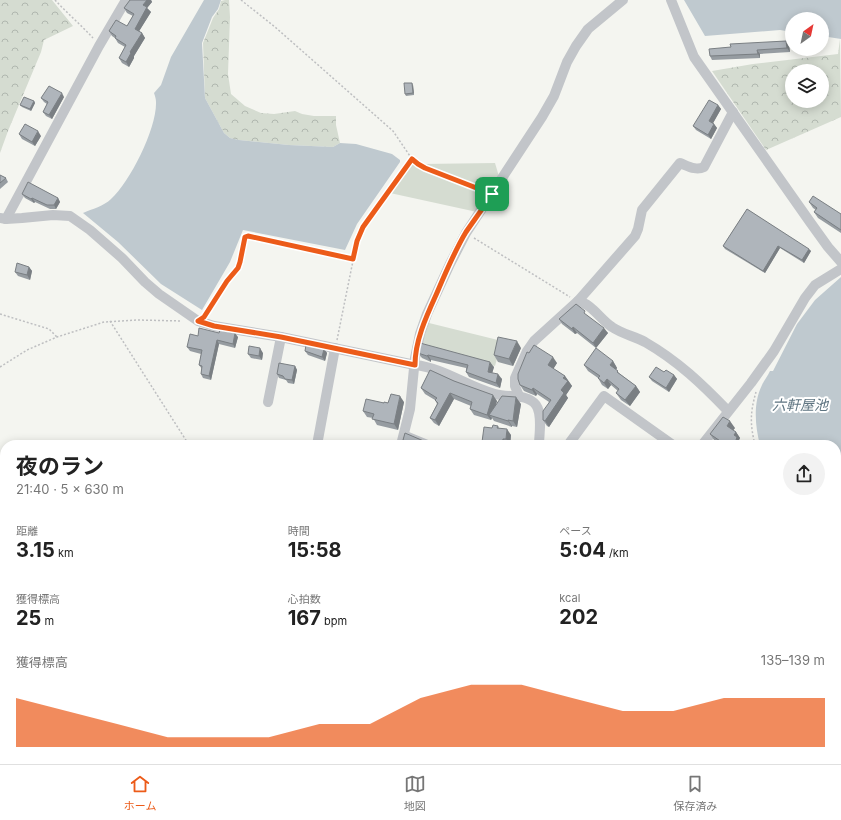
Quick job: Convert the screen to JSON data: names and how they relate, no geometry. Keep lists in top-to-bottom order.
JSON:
{
  "water": ["六軒屋池"],
  "north": "top right",
  "page": {
    "heading": ["夜のラン", "21:40 · 5 × 630 m"],
    "stats": [
      ["距離", "3.15 km"],
      ["時間", "15:58"],
      ["ペース", "5:04 /km"],
      ["獲得標高", "25 m"],
      ["心拍数", "167 bpm"],
      ["kcal", "202"]
    ],
    "chart": ["獲得標高", "135–139 m"],
    "tabs": ["ホーム", "地図", "保存済み"]
  }
}
